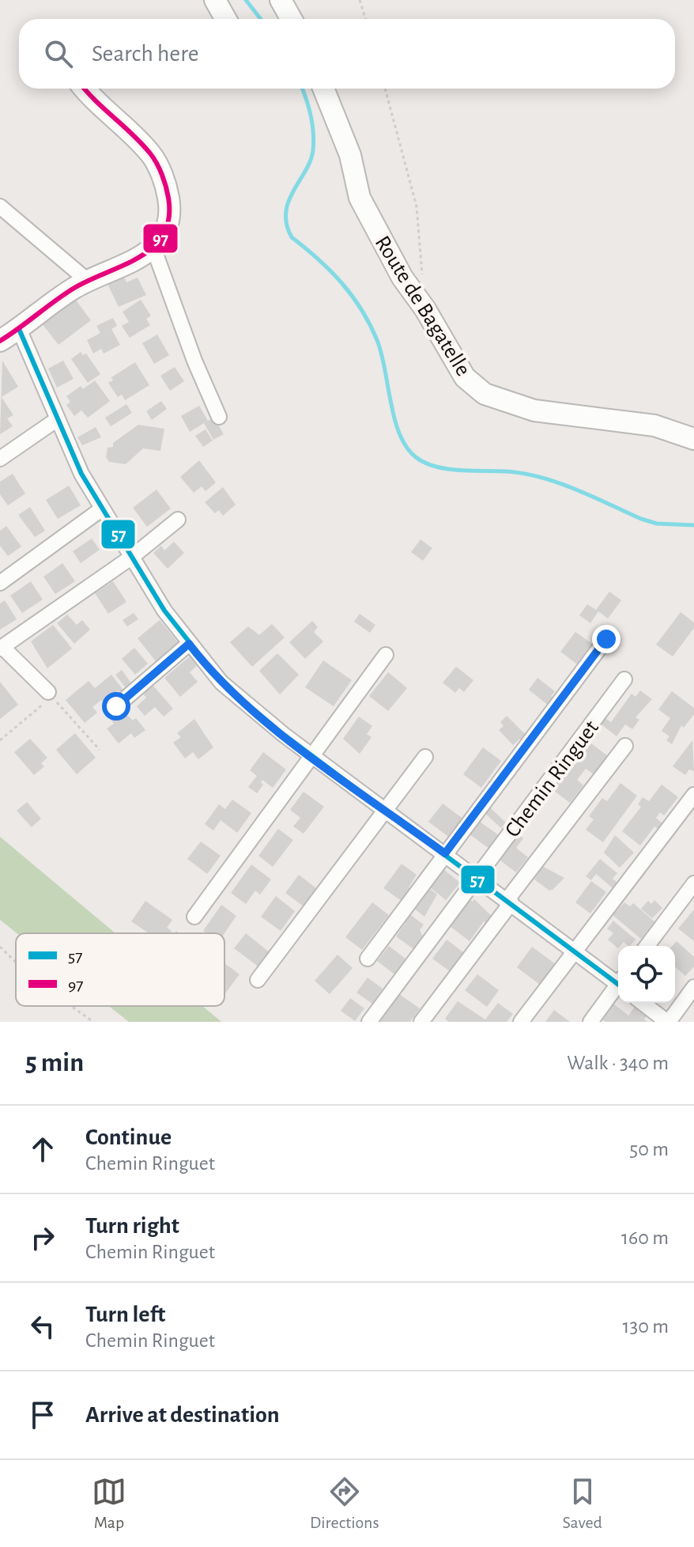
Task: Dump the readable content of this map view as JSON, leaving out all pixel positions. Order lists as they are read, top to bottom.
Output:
{
  "streets": {
    "main road": ["Route de Bagatelle"],
    "street": ["Chemin Ringuet"]
  },
  "lines": ["transit line 97", "transit line 57"],
  "legend": ["57", "97"],
  "page": {
    "search": "Search here",
    "heading": ["5 min", "Walk · 340 m"],
    "list": [
      ["Continue", "Chemin Ringuet", "50 m"],
      ["Turn right", "Chemin Ringuet", "160 m"],
      ["Turn left", "Chemin Ringuet", "130 m"],
      "Arrive at destination"
    ],
    "nav": ["Map", "Directions", "Saved"]
  }
}
